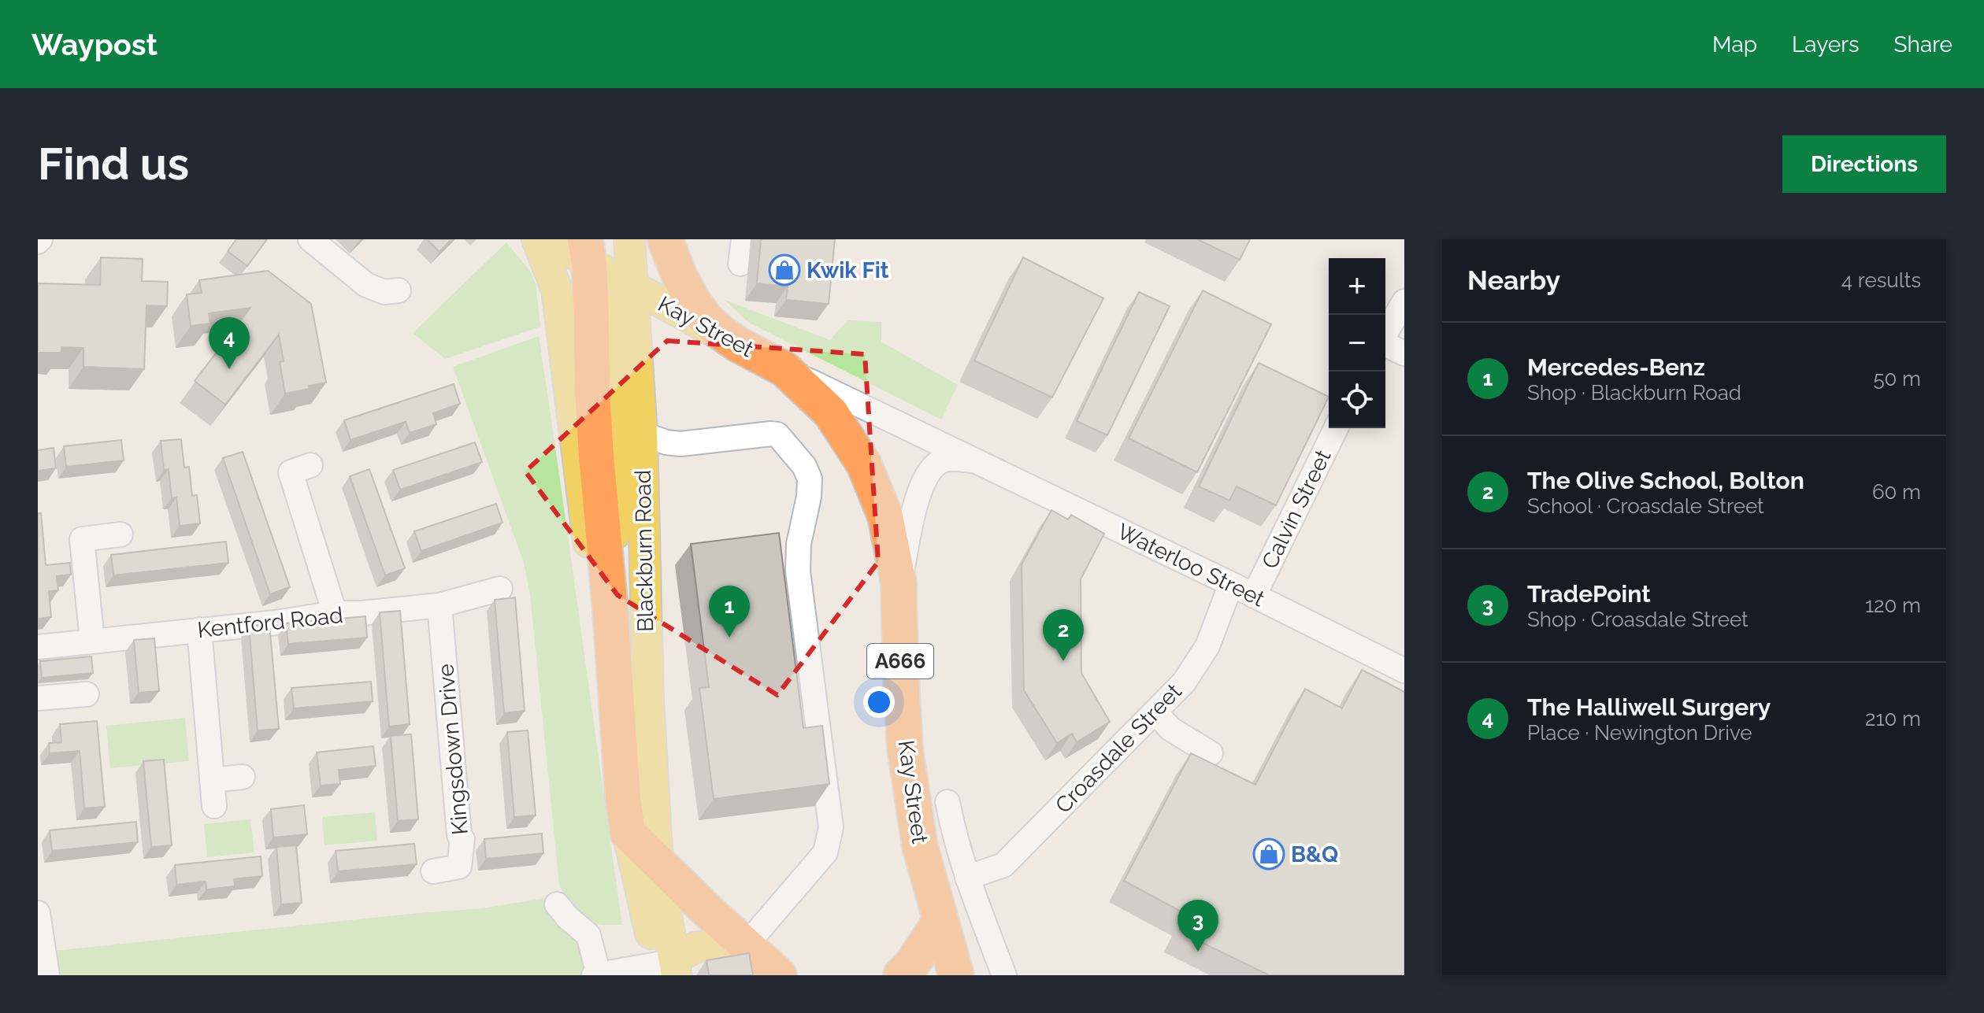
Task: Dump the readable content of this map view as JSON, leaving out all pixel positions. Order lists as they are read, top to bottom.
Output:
{
  "streets": {
    "highway": ["Kay Street", "Blackburn Road", "A666"],
    "street": [
      "Calvin Street",
      "Waterloo Street",
      "Kentford Road",
      "Croasdale Street",
      "Kingsdown Drive"
    ]
  },
  "crossings": [
    ["Kay Street", "Blackburn Road"],
    ["Kay Street", "Waterloo Street"],
    ["Kay Street", "A666"],
    ["Calvin Street", "Waterloo Street"],
    ["Waterloo Street", "Croasdale Street"],
    ["Kentford Road", "Kingsdown Drive"]
  ],
  "places": {
    "shop": ["Kwik Fit", "B&Q"]
  },
  "page": {
    "header": "Waypost",
    "nav": ["Map", "Layers", "Share"],
    "buttons": "Directions",
    "title": "Find us",
    "heading": ["Nearby", "4 results"],
    "map_buttons": ["+", "−"],
    "pins": [
      "4",
      "1",
      "2",
      "3"
    ],
    "list": [
      {
        "mark": "1",
        "name": "Mercedes-Benz",
        "note": "Shop · Blackburn Road",
        "value": "50 m"
      },
      {
        "mark": "2",
        "name": "The Olive School, Bolton",
        "note": "School · Croasdale Street",
        "value": "60 m"
      },
      {
        "mark": "3",
        "name": "TradePoint",
        "note": "Shop · Croasdale Street",
        "value": "120 m"
      },
      {
        "mark": "4",
        "name": "The Halliwell Surgery",
        "note": "Place · Newington Drive",
        "value": "210 m"
      }
    ]
  }
}
